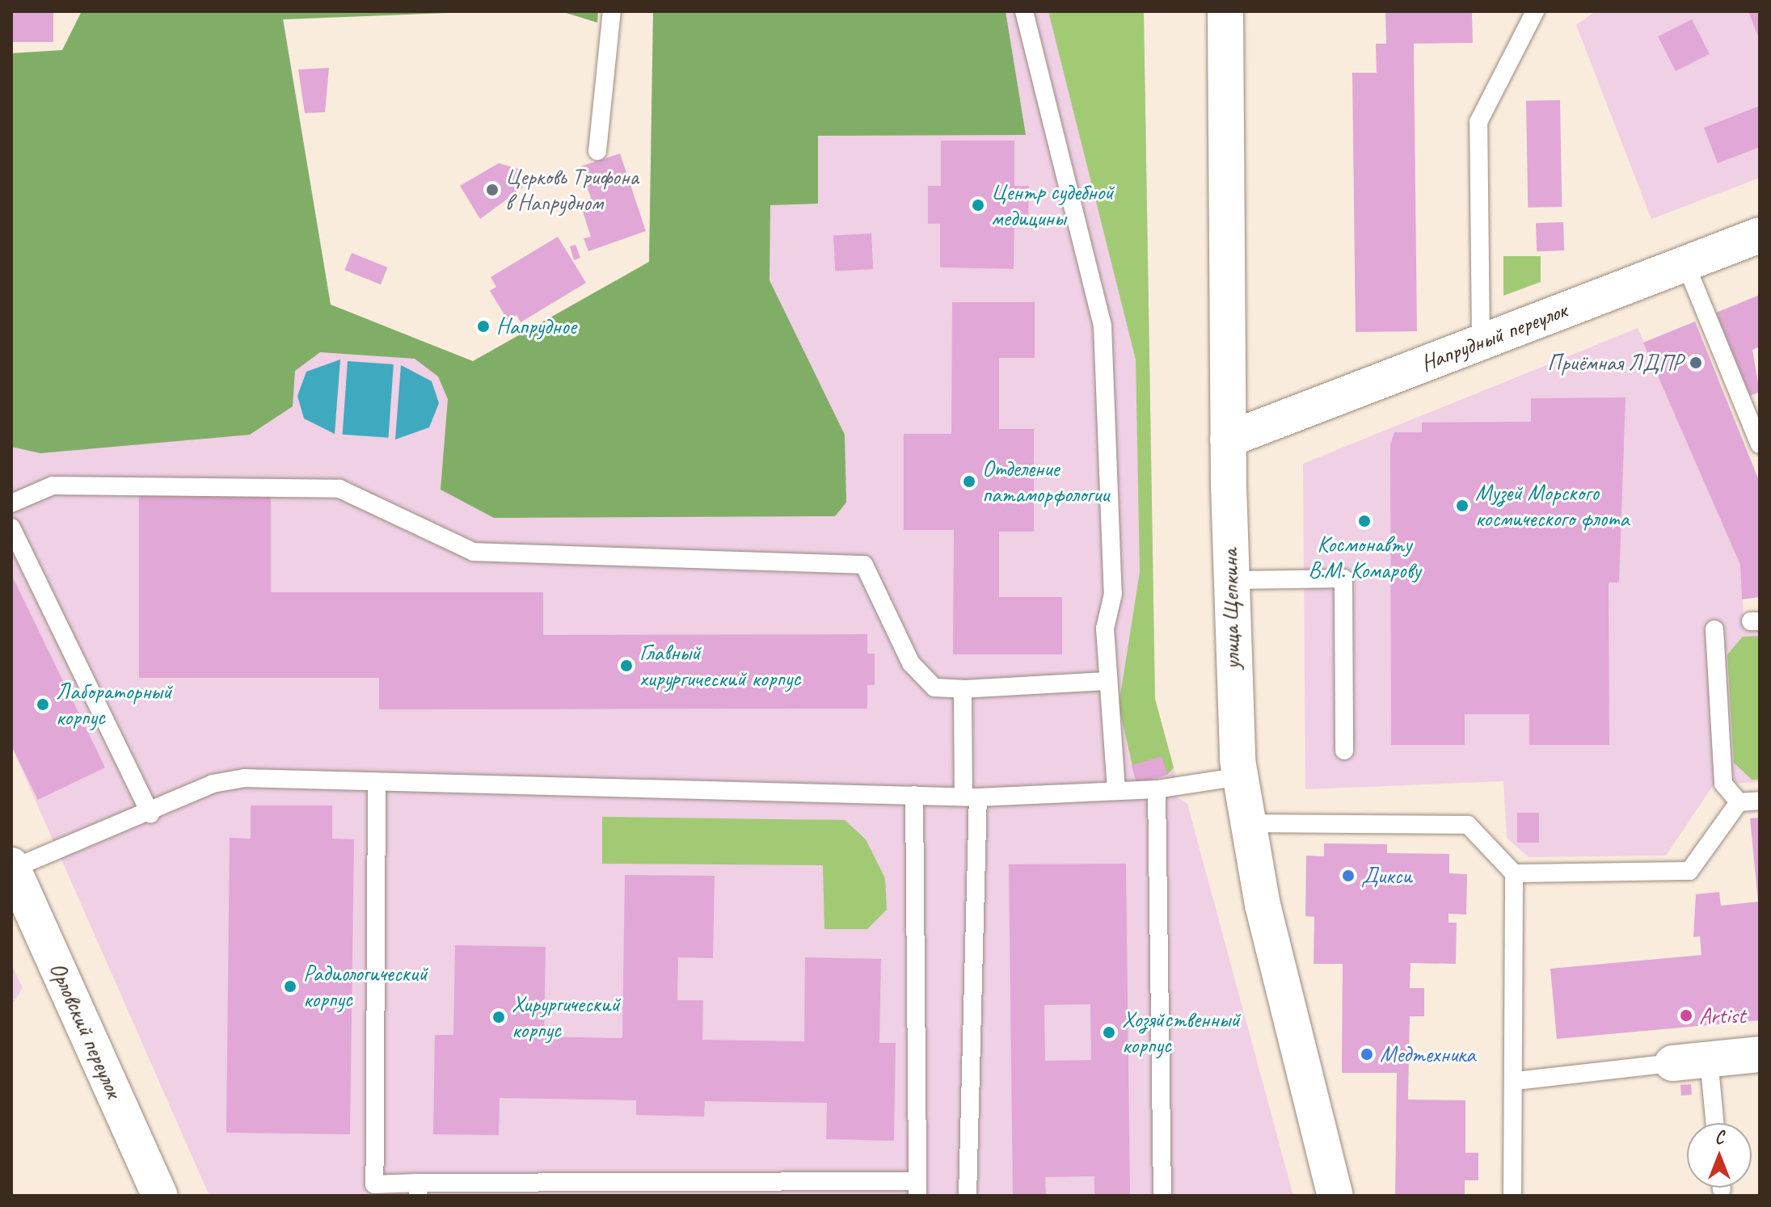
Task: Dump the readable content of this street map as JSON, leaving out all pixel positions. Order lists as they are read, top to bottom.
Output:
{
  "streets": {
    "street": ["Напрудный переулок", "улица Щепкина", "Орловский переулок"]
  },
  "crossings": [
    ["Напрудный переулок", "улица Щепкина"]
  ],
  "places": [
    "Церковь Трифона в Напрудном",
    "Центр судебной медицины",
    "Напрудное",
    "Приёмная ЛДПР",
    "Отделение патаморфологии",
    "Музей Морского космического флота",
    "Космонавту В.М. Комарову",
    "Главный хирургический корпус",
    "Лабораторный корпус",
    "Дикси",
    "Радиологический корпус",
    "Artist",
    "Хирургический корпус",
    "Хозяйственный корпус",
    "Медтехника"
  ],
  "north": "top"
}
